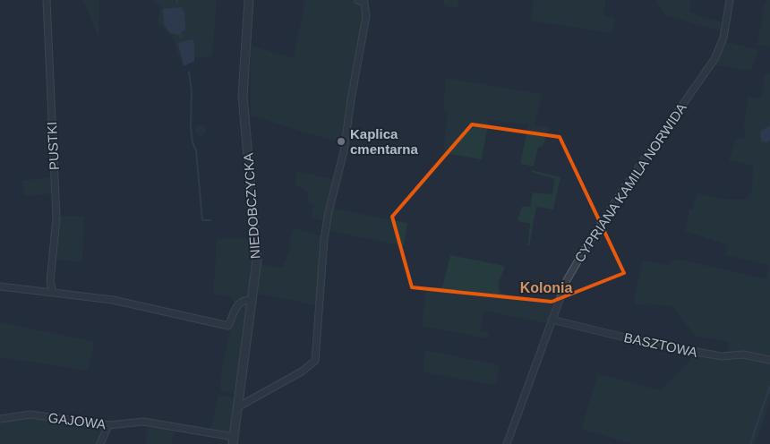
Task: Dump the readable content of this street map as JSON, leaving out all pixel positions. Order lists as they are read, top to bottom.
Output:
{
  "streets": {
    "street": [
      "PUSTKI",
      "CYPRIANA KAMILA NORWIDA",
      "NIEDOBCZYCKA",
      "BASZTOWA",
      "GAJOWA"
    ]
  },
  "crossings": [
    ["CYPRIANA KAMILA NORWIDA", "BASZTOWA"],
    ["NIEDOBCZYCKA", "GAJOWA"]
  ],
  "districts": ["Kolonia"],
  "places": ["Kaplica cmentarna"]
}
